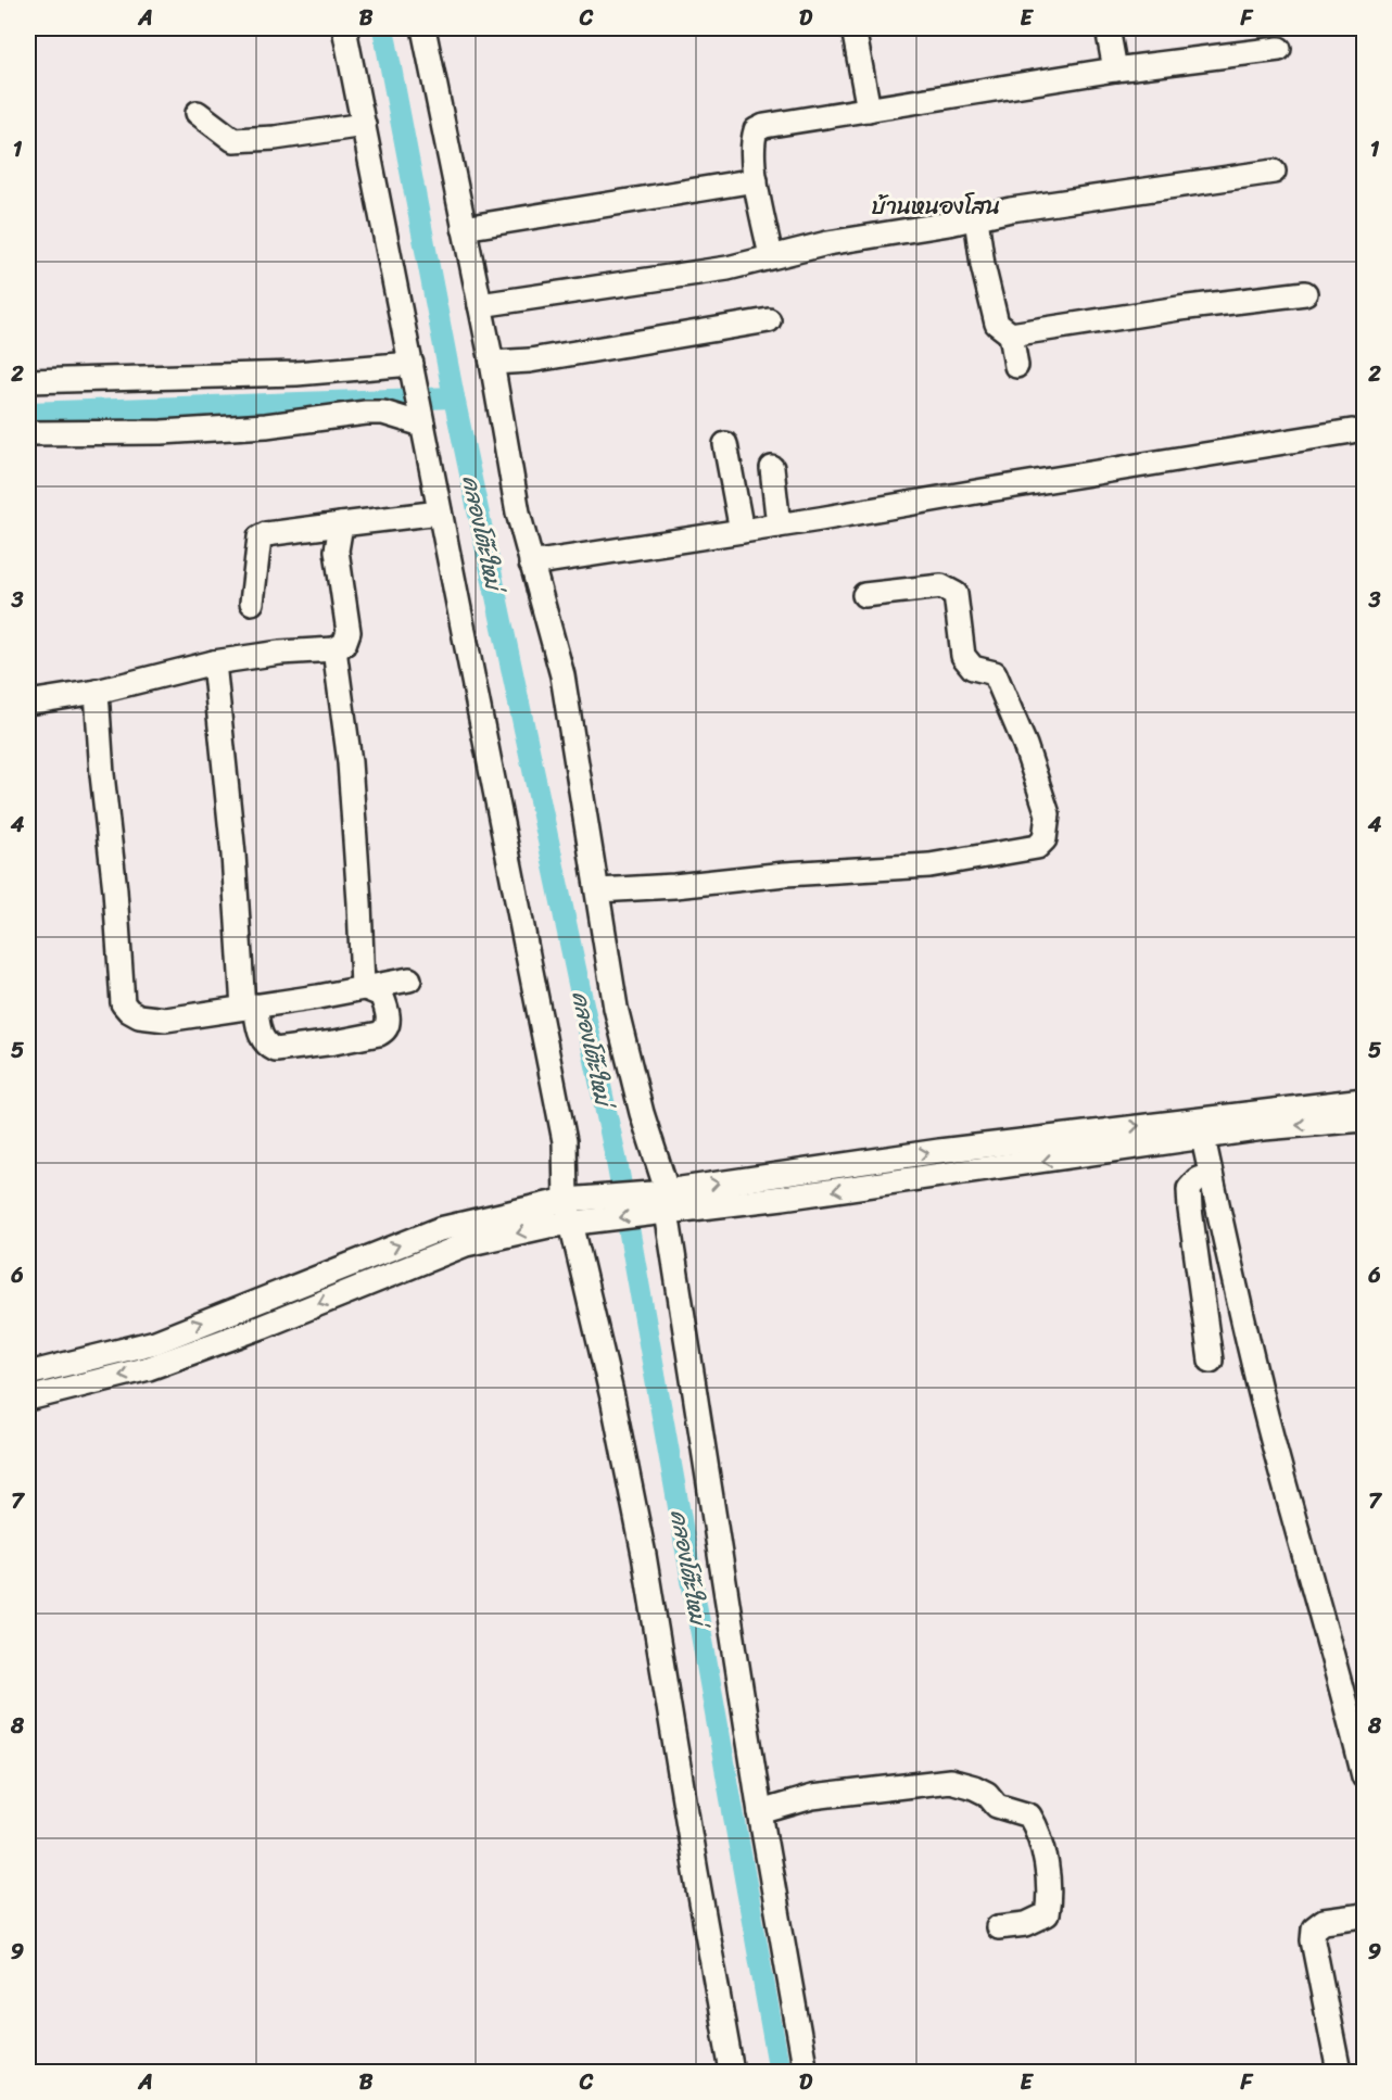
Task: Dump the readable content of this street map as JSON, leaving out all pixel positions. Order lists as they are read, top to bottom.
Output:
{
  "districts": ["บ้านหนองโสน"],
  "water": ["คลองโต๊ะใหม่"],
  "grid": {
    "columns": [
      "A",
      "B",
      "C",
      "D",
      "E",
      "F"
    ],
    "rows": [
      "1",
      "2",
      "3",
      "4",
      "5",
      "6",
      "7",
      "8",
      "9"
    ]
  }
}
